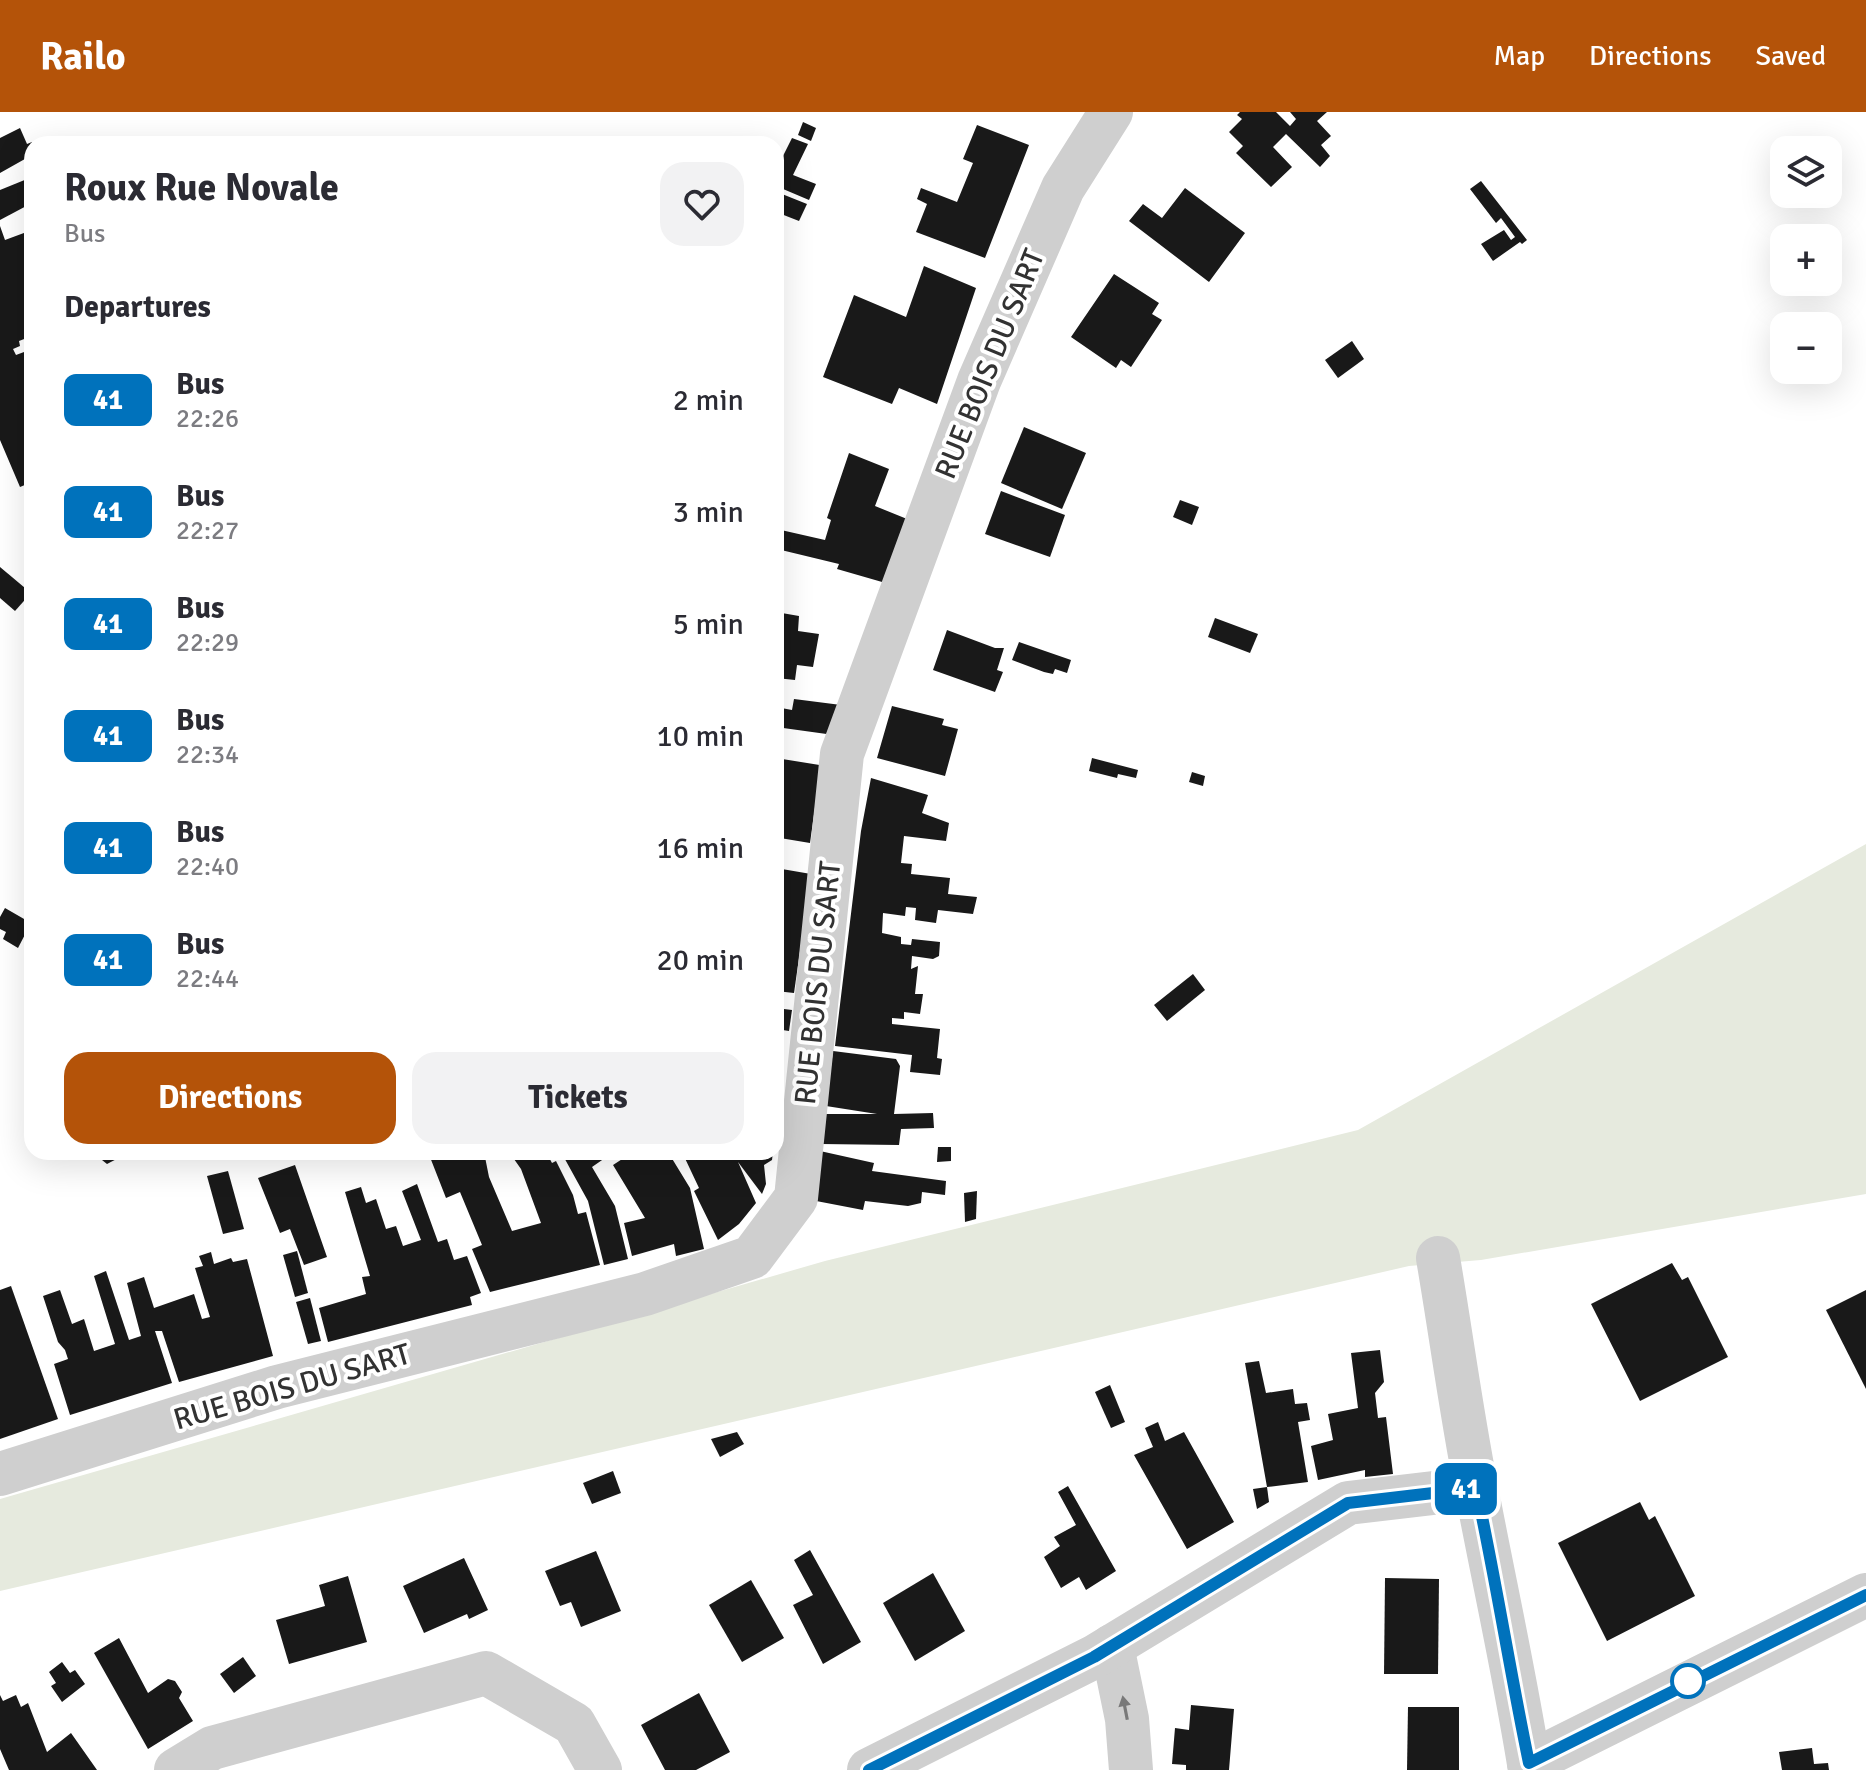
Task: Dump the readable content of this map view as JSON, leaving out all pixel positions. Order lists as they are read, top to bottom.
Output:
{
  "streets": {
    "street": ["RUE BOIS DU SART"]
  },
  "lines": ["bus line 41"],
  "page": {
    "header": "Railo",
    "nav": ["Map", "Directions", "Saved"],
    "on_map": "41",
    "map_buttons": ["+", "−"],
    "heading": [
      ["Roux Rue Novale", "Bus"],
      "Departures"
    ],
    "list": [
      {
        "mark": "41",
        "name": "Bus",
        "note": "22:26",
        "value": "2 min"
      },
      {
        "mark": "41",
        "name": "Bus",
        "note": "22:27",
        "value": "3 min"
      },
      {
        "mark": "41",
        "name": "Bus",
        "note": "22:29",
        "value": "5 min"
      },
      {
        "mark": "41",
        "name": "Bus",
        "note": "22:34",
        "value": "10 min"
      },
      {
        "mark": "41",
        "name": "Bus",
        "note": "22:40",
        "value": "16 min"
      },
      {
        "mark": "41",
        "name": "Bus",
        "note": "22:44",
        "value": "20 min"
      }
    ],
    "buttons": ["Directions", "Tickets"]
  }
}
